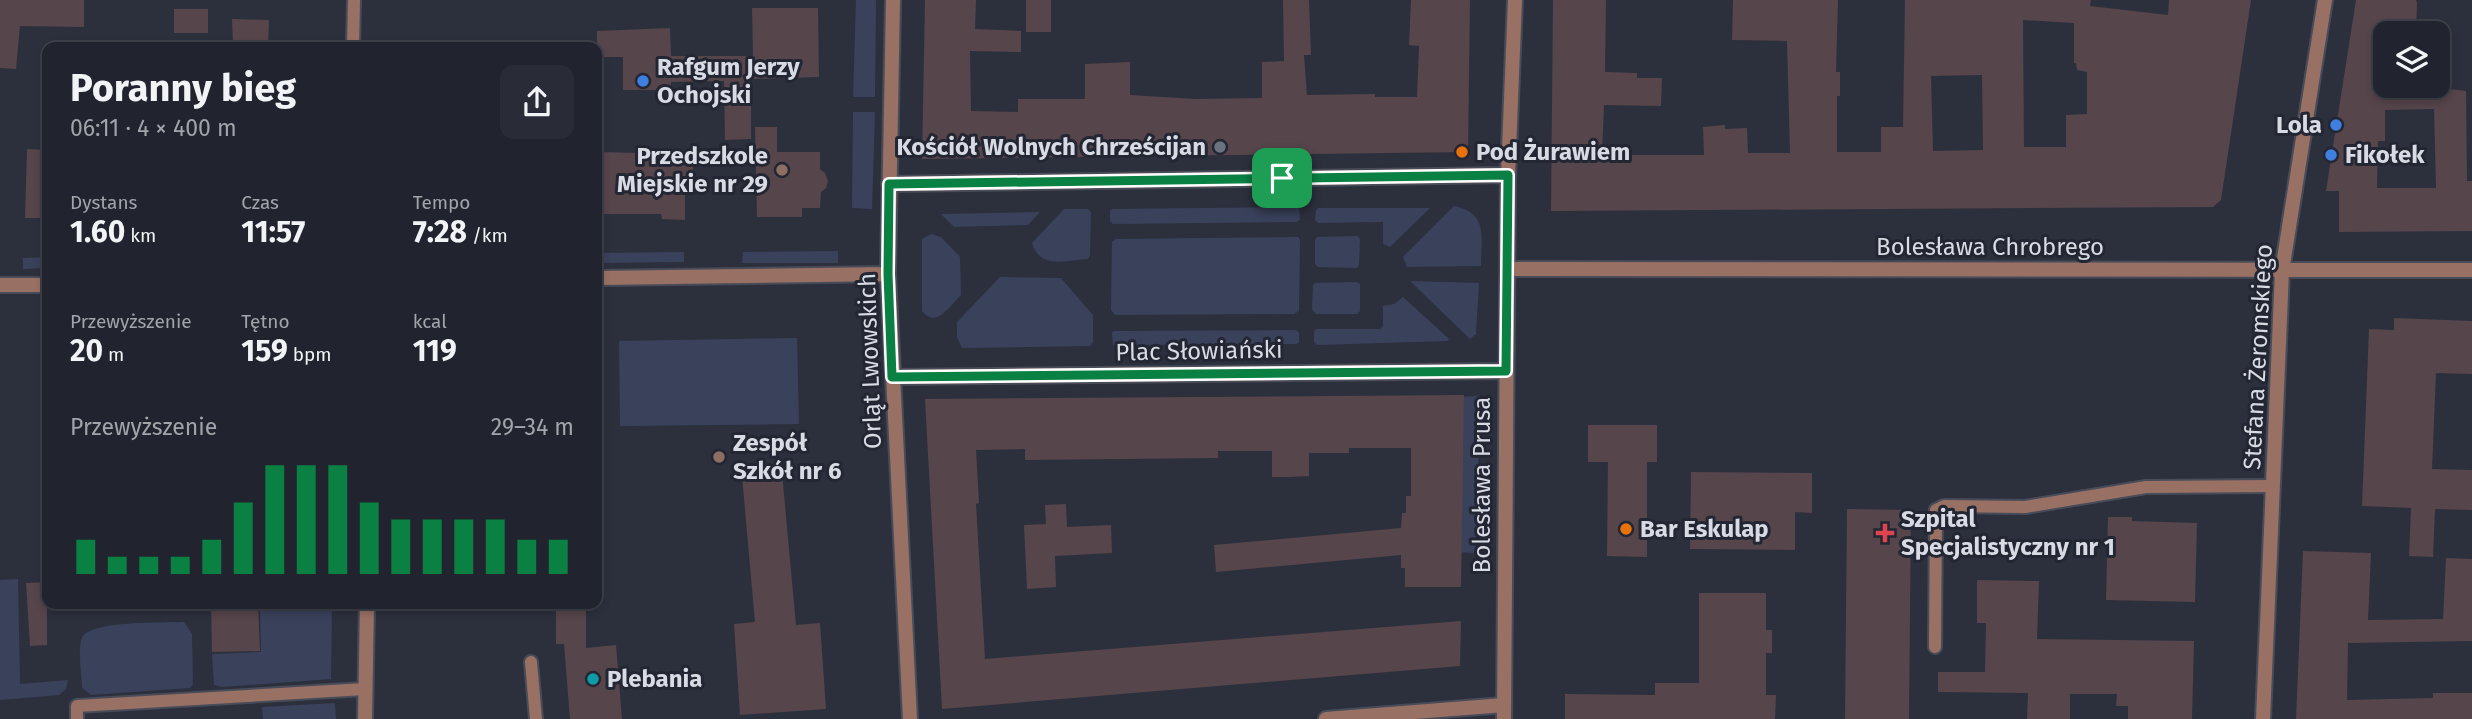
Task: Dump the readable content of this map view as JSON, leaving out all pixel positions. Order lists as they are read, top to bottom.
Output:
{
  "streets": {
    "street": [
      "Bolesława Chrobrego",
      "Plac Słowiański",
      "Stefana Żeromskiego",
      "Orląt Lwowskich",
      "Bolesława Prusa"
    ]
  },
  "crossings": [
    ["Bolesława Chrobrego", "Stefana Żeromskiego"],
    ["Bolesława Chrobrego", "Bolesława Prusa"],
    ["Plac Słowiański", "Orląt Lwowskich"],
    ["Plac Słowiański", "Bolesława Prusa"]
  ],
  "places": {
    "other": [
      "Rafgum Jerzy Ochojski",
      "Lola",
      "Kościół Wolnych Chrześcijan",
      "Pod Żurawiem",
      "Fikołek",
      "Przedszkole Miejskie nr 29",
      "Zespół Szkół nr 6",
      "Bar Eskulap",
      "Plebania"
    ],
    "health": ["Szpital Specjalistyczny nr 1"]
  },
  "page": {
    "heading": ["Poranny bieg", "06:11 · 4 × 400 m"],
    "stats": [
      ["Dystans", "1.60 km"],
      ["Czas", "11:57"],
      ["Tempo", "7:28 /km"],
      ["Przewyższenie", "20 m"],
      ["Tętno", "159 bpm"],
      ["kcal", "119"]
    ],
    "chart": ["Przewyższenie", "29–34 m"]
  }
}
